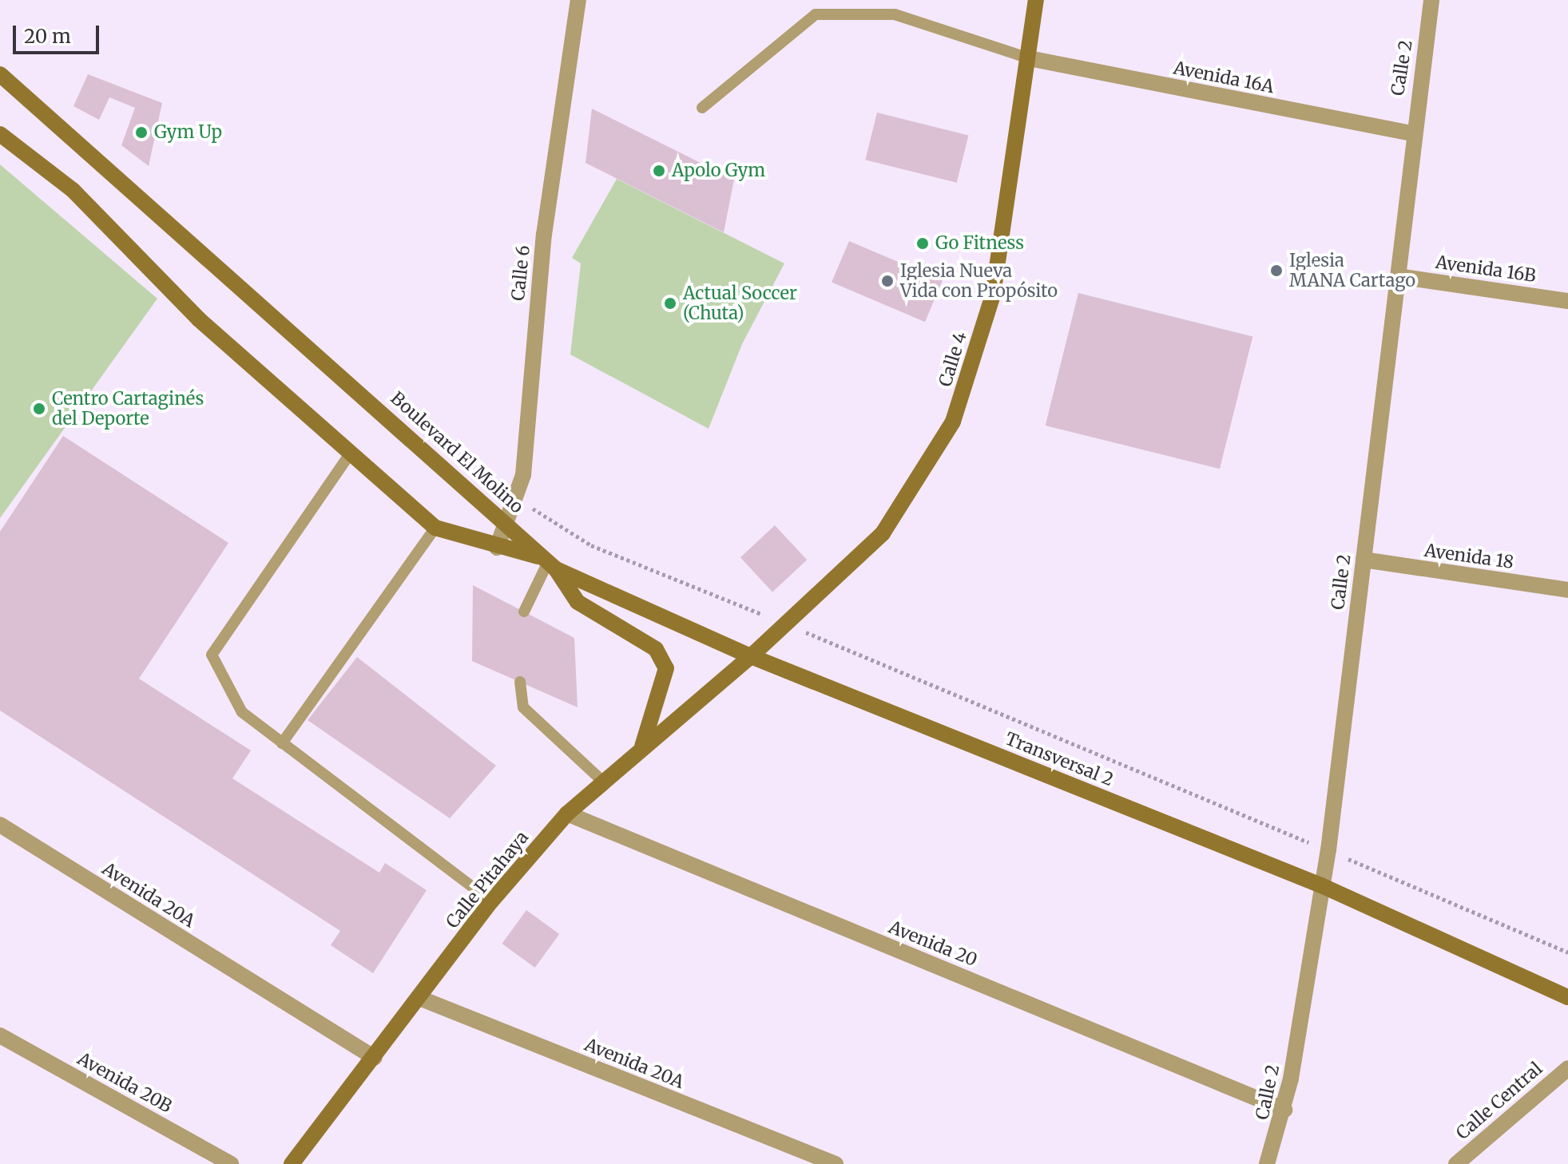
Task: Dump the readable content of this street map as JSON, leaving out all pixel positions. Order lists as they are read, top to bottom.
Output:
{
  "streets": {
    "street": [
      "Calle 2",
      "Avenida 16A",
      "Avenida 16B",
      "Calle 6",
      "Calle 4",
      "Boulevard El Molino",
      "Avenida 18",
      "Transversal 2",
      "Calle Pitahaya",
      "Avenida 20A",
      "Avenida 20",
      "Avenida 20B",
      "Calle Central"
    ]
  },
  "crossings": [
    ["Calle 2", "Avenida 16A"],
    ["Calle 2", "Avenida 16B"],
    ["Calle 2", "Avenida 18"],
    ["Calle 2", "Transversal 2"],
    ["Calle 2", "Avenida 20"],
    ["Avenida 16A", "Calle 4"],
    ["Calle 6", "Boulevard El Molino"],
    ["Calle 4", "Transversal 2"],
    ["Calle 4", "Calle Pitahaya"],
    ["Boulevard El Molino", "Transversal 2"],
    ["Boulevard El Molino", "Calle Pitahaya"],
    ["Transversal 2", "Calle Pitahaya"],
    ["Calle Pitahaya", "Avenida 20A"],
    ["Calle Pitahaya", "Avenida 20"]
  ],
  "places": [
    "Gym Up",
    "Apolo Gym",
    "Go Fitness",
    "Iglesia MANA Cartago",
    "Iglesia Nueva Vida con Propósito",
    "Actual Soccer (Chuta)",
    "Centro Cartaginés del Deporte"
  ],
  "scale_bar": "20 m"
}
